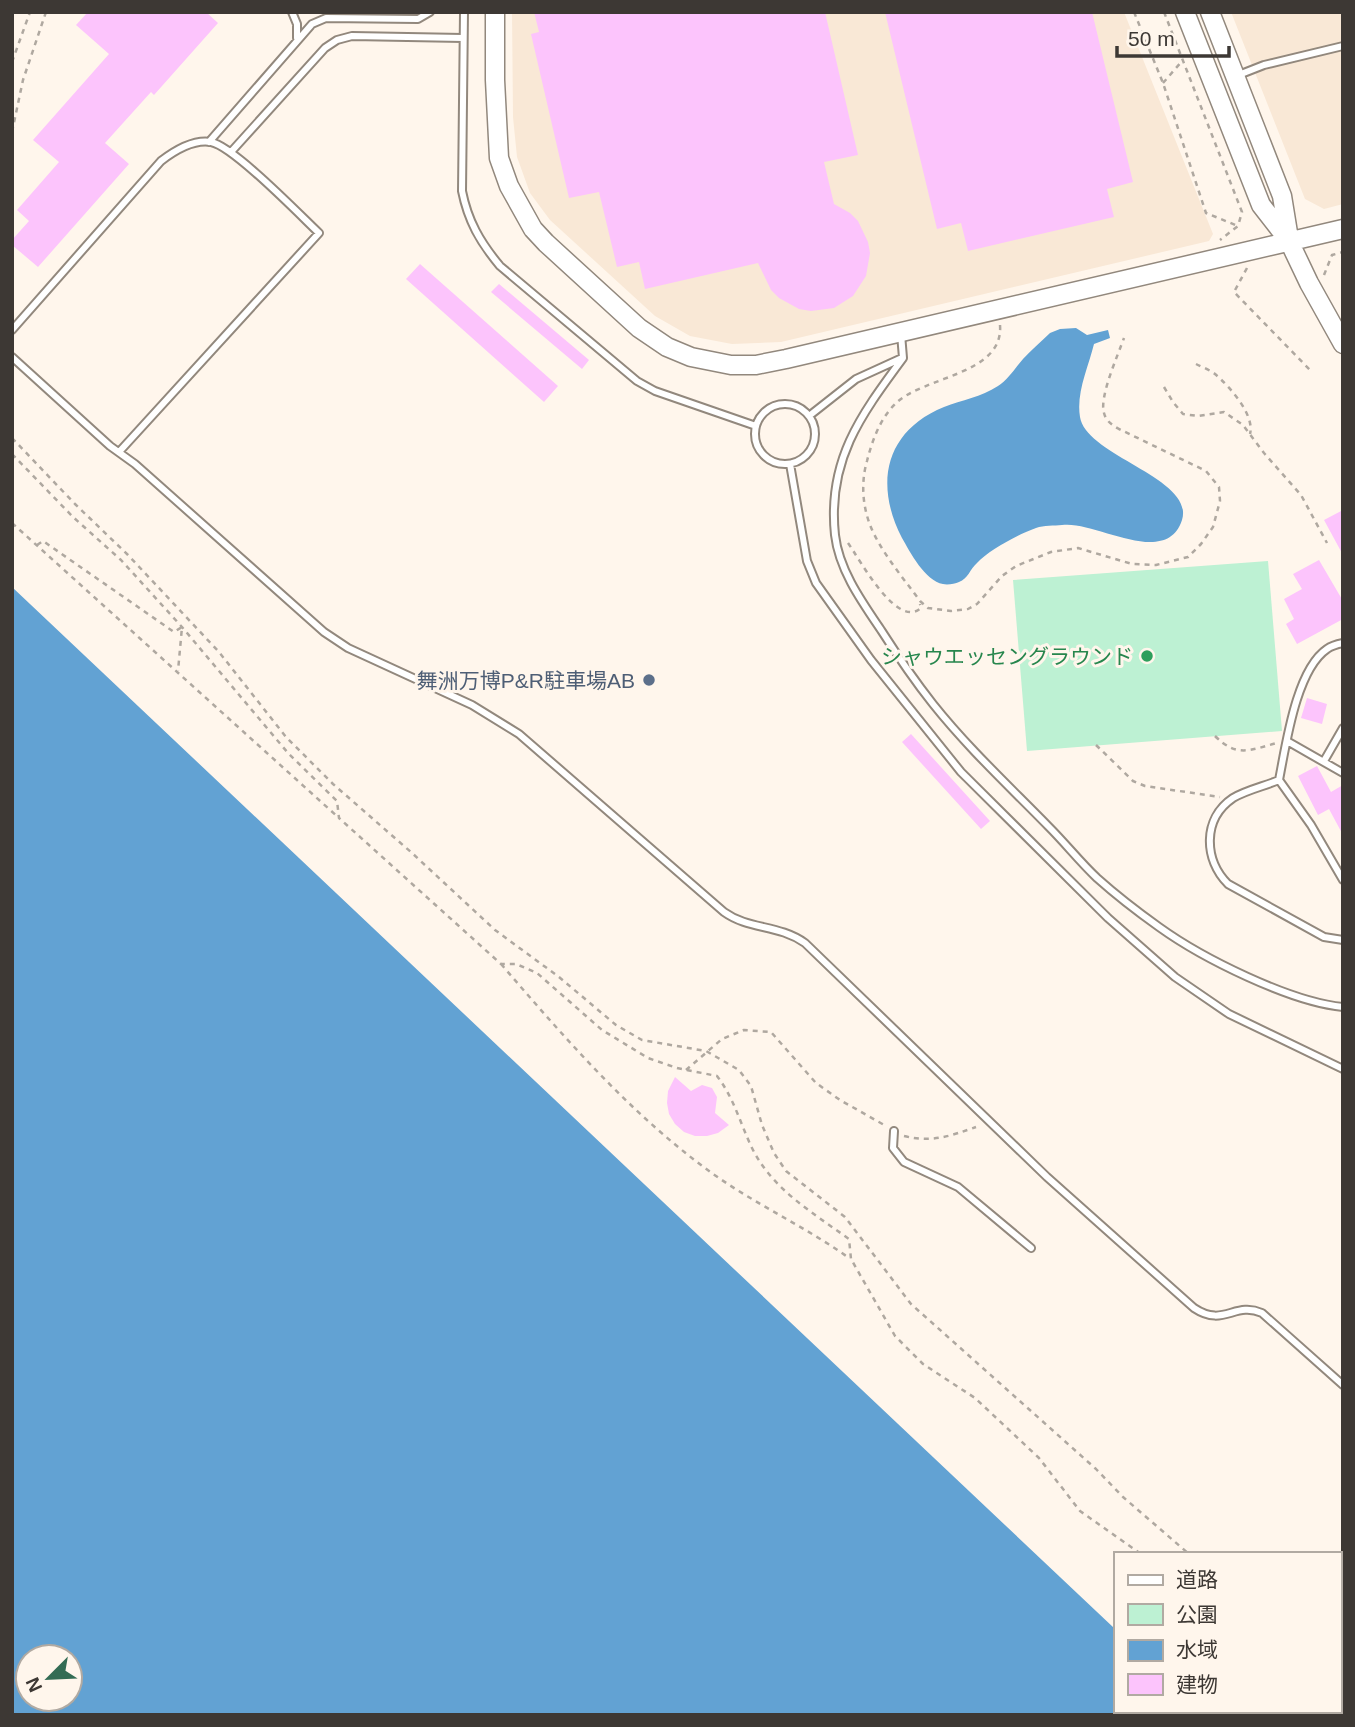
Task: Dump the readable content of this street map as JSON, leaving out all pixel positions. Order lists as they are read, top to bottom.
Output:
{
  "places": ["シャウエッセングラウンド", "舞洲万博P&R駐車場AB"],
  "legend": [
    "道路",
    "公園",
    "水域",
    "建物"
  ],
  "scale_bar": "50 m",
  "north": "bottom left"
}
